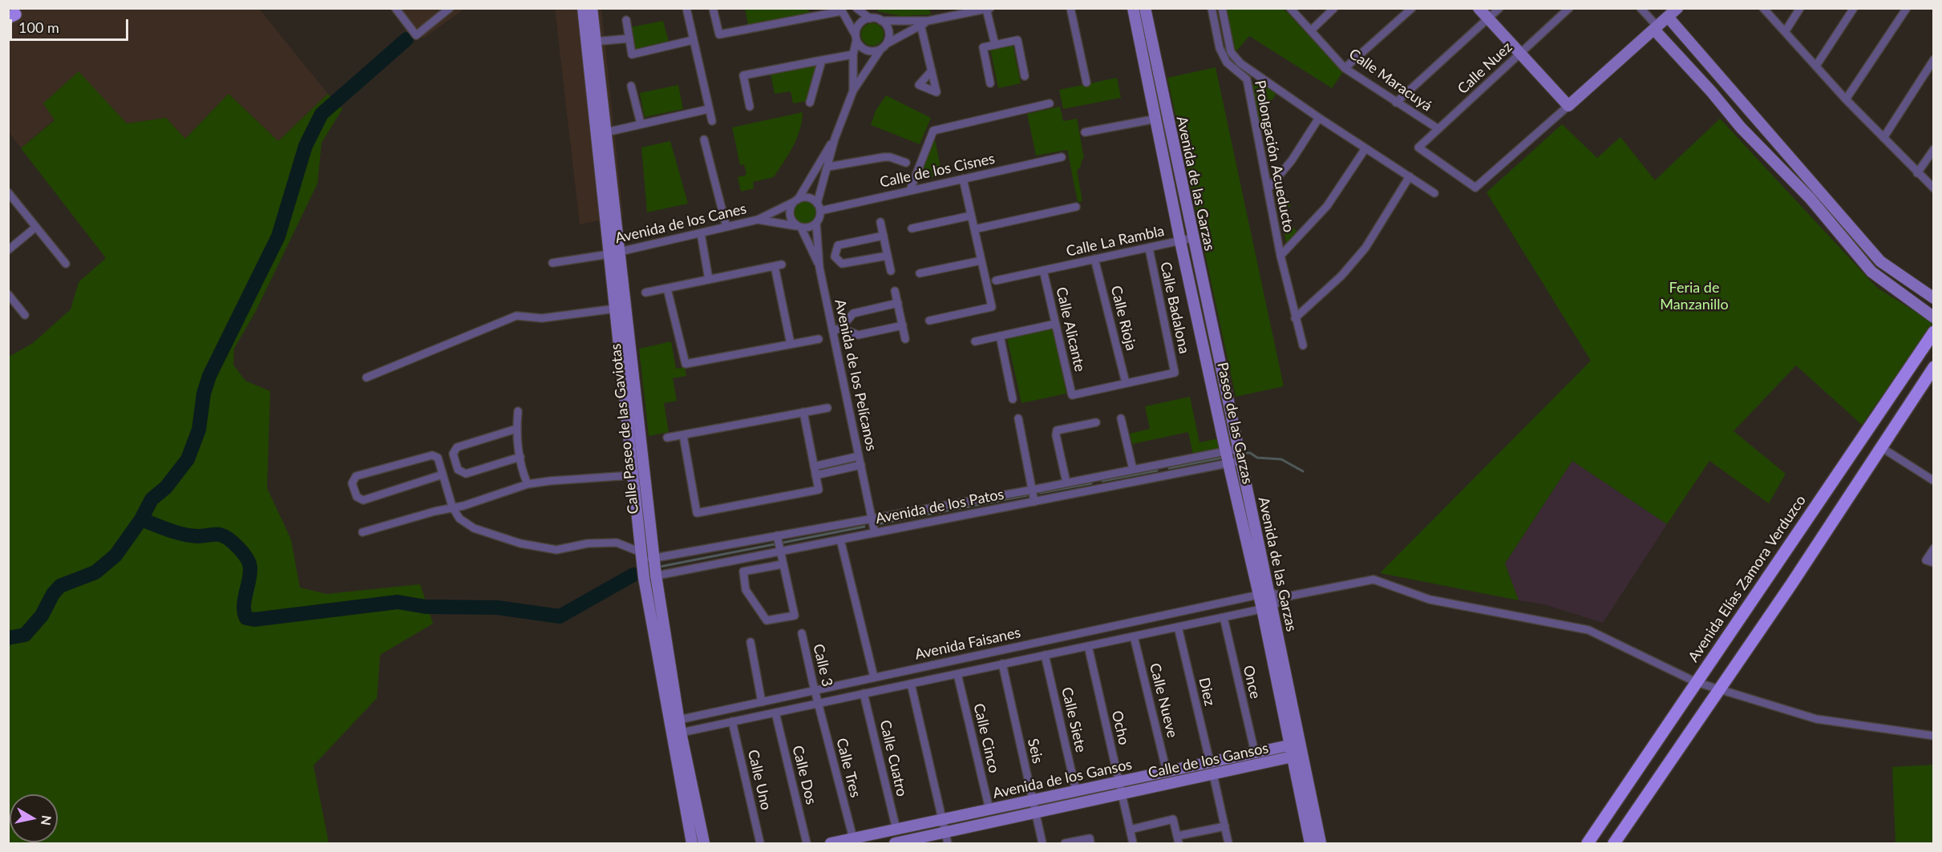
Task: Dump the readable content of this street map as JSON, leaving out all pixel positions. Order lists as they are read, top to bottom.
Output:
{
  "streets": {
    "main road": [
      "Avenida de las Garzas",
      "Paseo de las Garzas",
      "Calle Paseo de las Gaviotas",
      "Avenida Elías Zamora Verduzco",
      "Calle de los Gansos",
      "Avenida de los Gansos"
    ],
    "street": [
      "Calle Nuez",
      "Calle Maracuyá",
      "Prolongación Acueducto",
      "Calle de los Cisnes",
      "Avenida de los Canes",
      "Calle La Rambla",
      "Calle Badalona",
      "Calle Rioja",
      "Calle Alicante",
      "Avenida de los Pelícanos",
      "Avenida de los Patos",
      "Avenida Faisanes",
      "Calle 3",
      "Once",
      "Diez",
      "Calle Nueve",
      "Calle Siete",
      "Ocho",
      "Calle Cinco",
      "Seis",
      "Calle Cuatro",
      "Calle Tres",
      "Calle Dos",
      "Calle Uno"
    ]
  },
  "crossings": [
    ["Calle Nuez", "Calle Maracuyá"],
    ["Calle de los Cisnes", "Avenida de los Canes"],
    ["Calle de los Cisnes", "Avenida de los Pelícanos"],
    ["Avenida de las Garzas", "Calle La Rambla"],
    ["Avenida de las Garzas", "Paseo de las Garzas"],
    ["Avenida de las Garzas", "Avenida de los Patos"],
    ["Avenida de las Garzas", "Avenida Faisanes"],
    ["Avenida de las Garzas", "Calle de los Gansos"],
    ["Avenida de las Garzas", "Avenida de los Gansos"],
    ["Avenida de los Canes", "Avenida de los Pelícanos"],
    ["Avenida de los Canes", "Calle Paseo de las Gaviotas"],
    ["Calle La Rambla", "Calle Badalona"],
    ["Calle La Rambla", "Calle Rioja"],
    ["Calle La Rambla", "Calle Alicante"],
    ["Calle La Rambla", "Paseo de las Garzas"],
    ["Calle Badalona", "Calle Rioja"],
    ["Calle Badalona", "Calle Alicante"],
    ["Calle Rioja", "Calle Alicante"],
    ["Avenida de los Pelícanos", "Avenida de los Patos"],
    ["Paseo de las Garzas", "Avenida de los Patos"],
    ["Paseo de las Garzas", "Avenida Faisanes"],
    ["Calle Paseo de las Gaviotas", "Avenida de los Patos"],
    ["Calle Paseo de las Gaviotas", "Avenida Faisanes"],
    ["Avenida Faisanes", "Calle 3"],
    ["Avenida Faisanes", "Once"],
    ["Avenida Faisanes", "Diez"],
    ["Avenida Faisanes", "Calle Nueve"],
    ["Avenida Faisanes", "Calle Siete"],
    ["Avenida Faisanes", "Ocho"],
    ["Avenida Faisanes", "Calle Cinco"],
    ["Avenida Faisanes", "Seis"],
    ["Avenida Faisanes", "Calle Cuatro"],
    ["Avenida Faisanes", "Calle Tres"],
    ["Avenida Faisanes", "Calle Dos"],
    ["Avenida Faisanes", "Calle Uno"],
    ["Calle 3", "Calle Tres"],
    ["Once", "Avenida de los Gansos"],
    ["Diez", "Avenida de los Gansos"],
    ["Calle Nueve", "Avenida de los Gansos"],
    ["Calle Siete", "Avenida de los Gansos"],
    ["Ocho", "Calle de los Gansos"],
    ["Ocho", "Avenida de los Gansos"],
    ["Calle Cinco", "Avenida de los Gansos"],
    ["Seis", "Calle de los Gansos"],
    ["Seis", "Avenida de los Gansos"],
    ["Calle Cuatro", "Avenida de los Gansos"],
    ["Calle Tres", "Avenida de los Gansos"]
  ],
  "parks": ["Feria de Manzanillo"],
  "scale_bar": "100 m",
  "north": "right"
}
